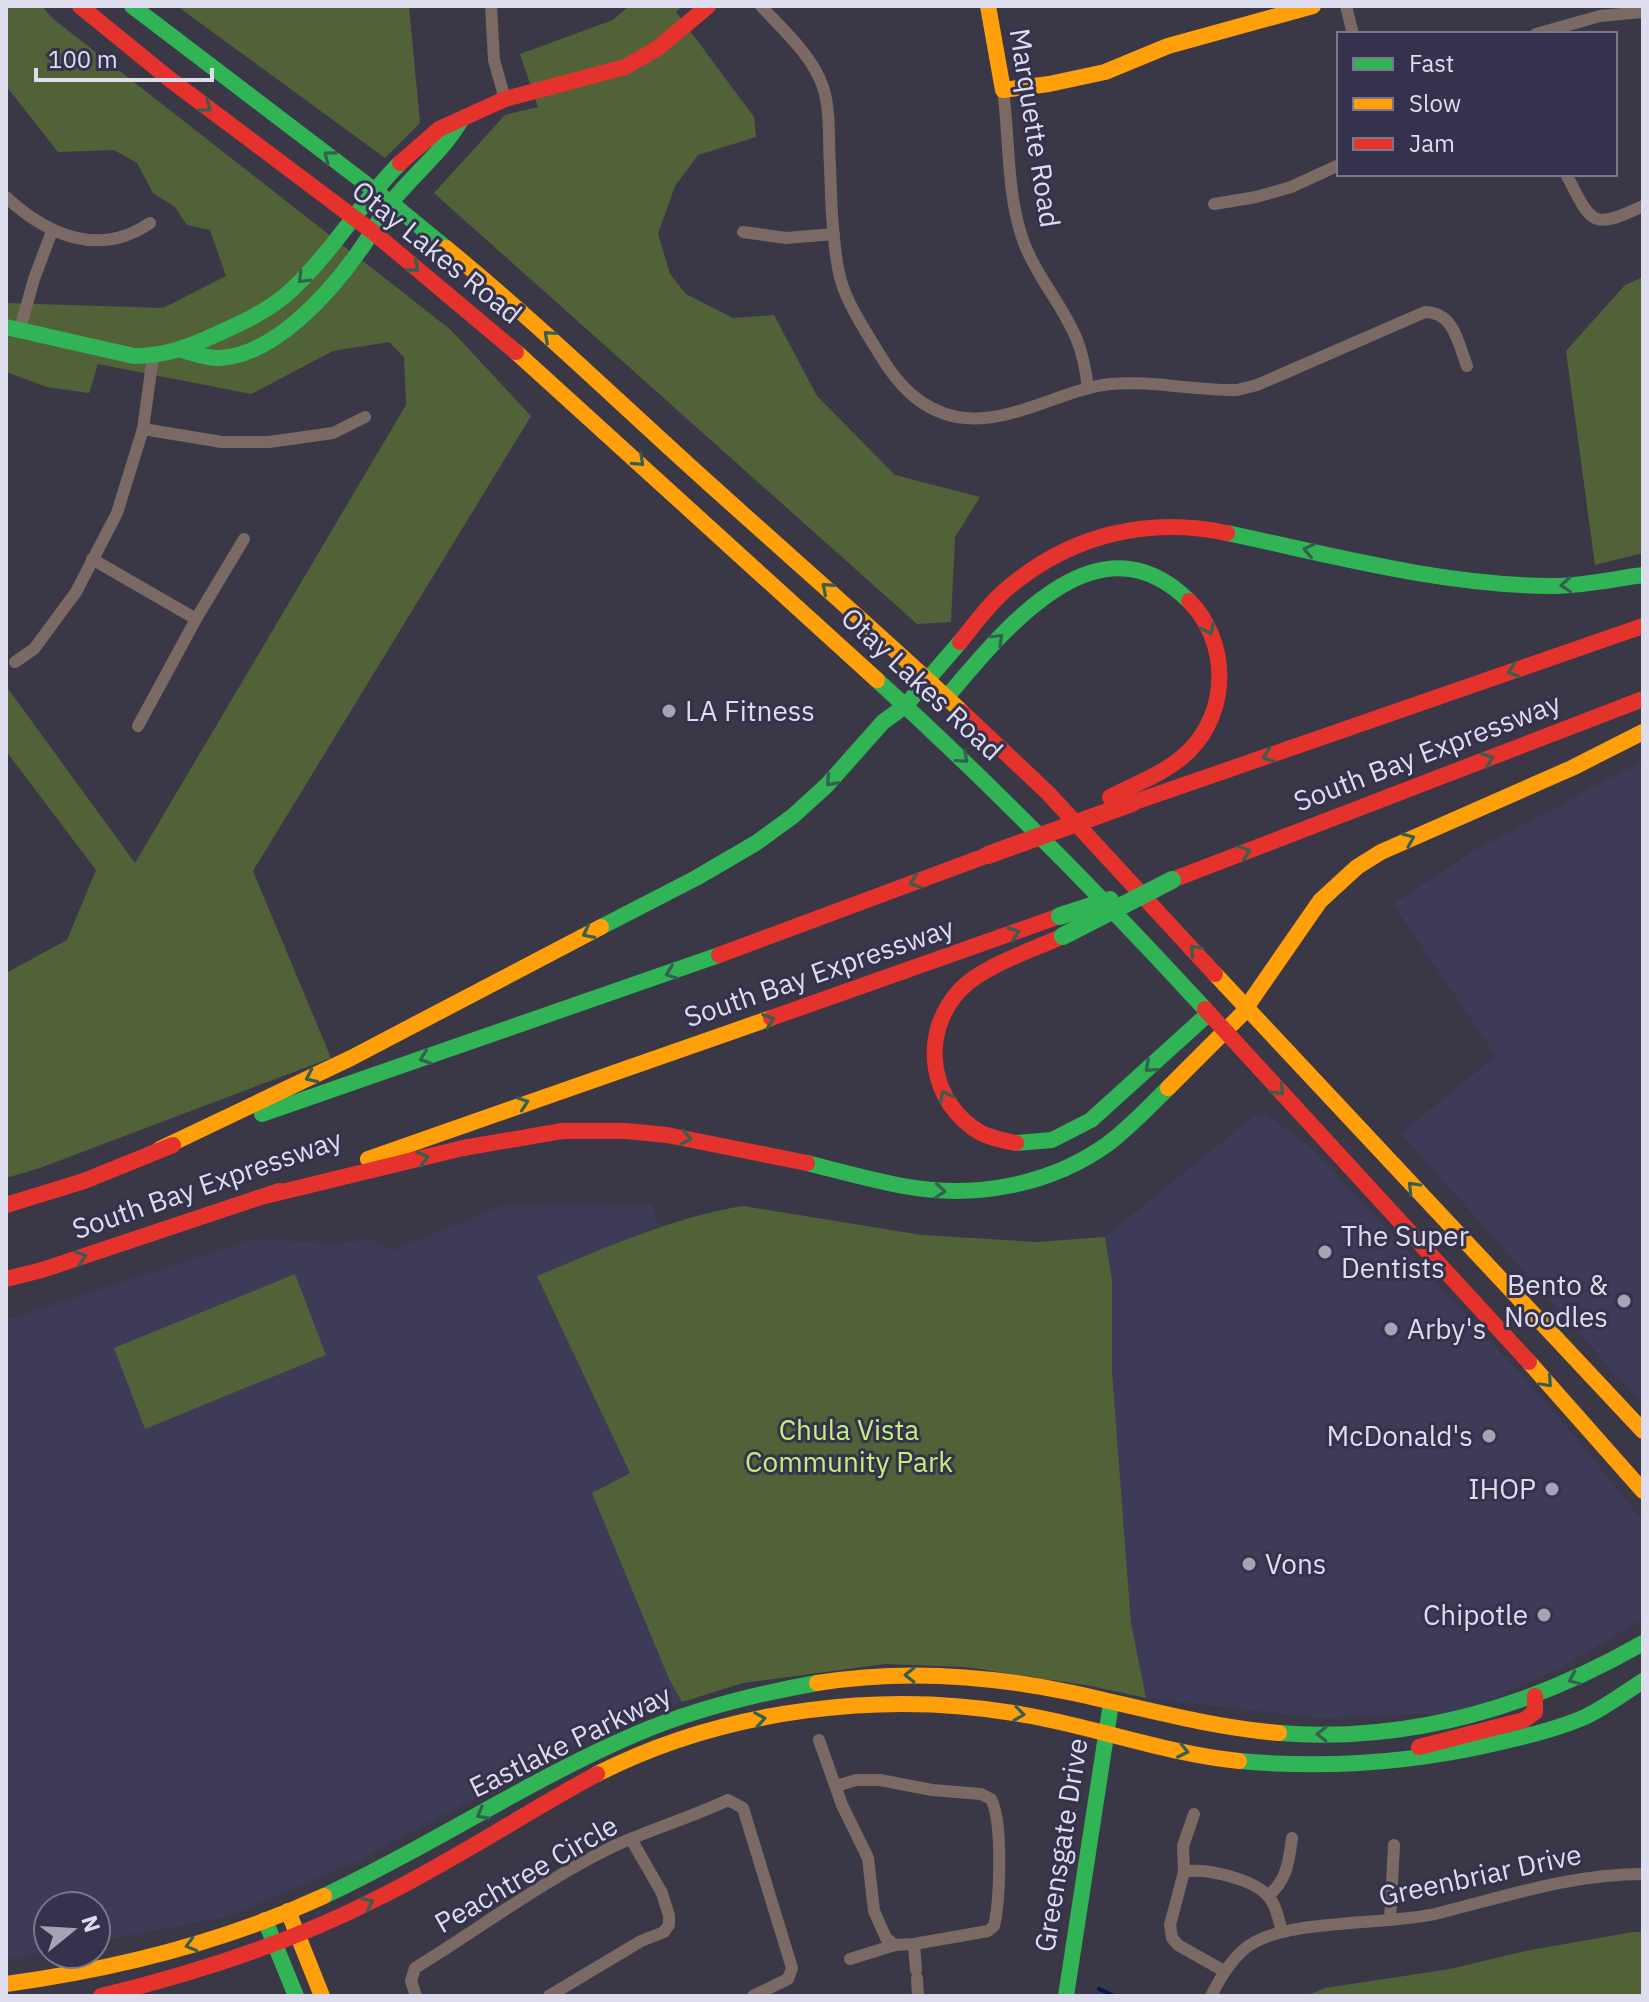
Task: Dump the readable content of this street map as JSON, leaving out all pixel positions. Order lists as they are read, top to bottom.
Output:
{
  "streets": {
    "main road": [
      "Marquette Road",
      "Otay Lakes Road",
      "South Bay Expressway",
      "Eastlake Parkway",
      "Greensgate Drive"
    ],
    "street": ["Peachtree Circle", "Greenbriar Drive"]
  },
  "crossings": [
    ["Eastlake Parkway", "Greensgate Drive"]
  ],
  "parks": ["Chula Vista Community Park"],
  "places": [
    "LA Fitness",
    "The Super Dentists",
    "Bento & Noodles",
    "Arby's",
    "McDonald's",
    "IHOP",
    "Vons",
    "Chipotle"
  ],
  "legend": ["Fast", "Slow", "Jam"],
  "scale_bar": "100 m",
  "north": "right"
}
